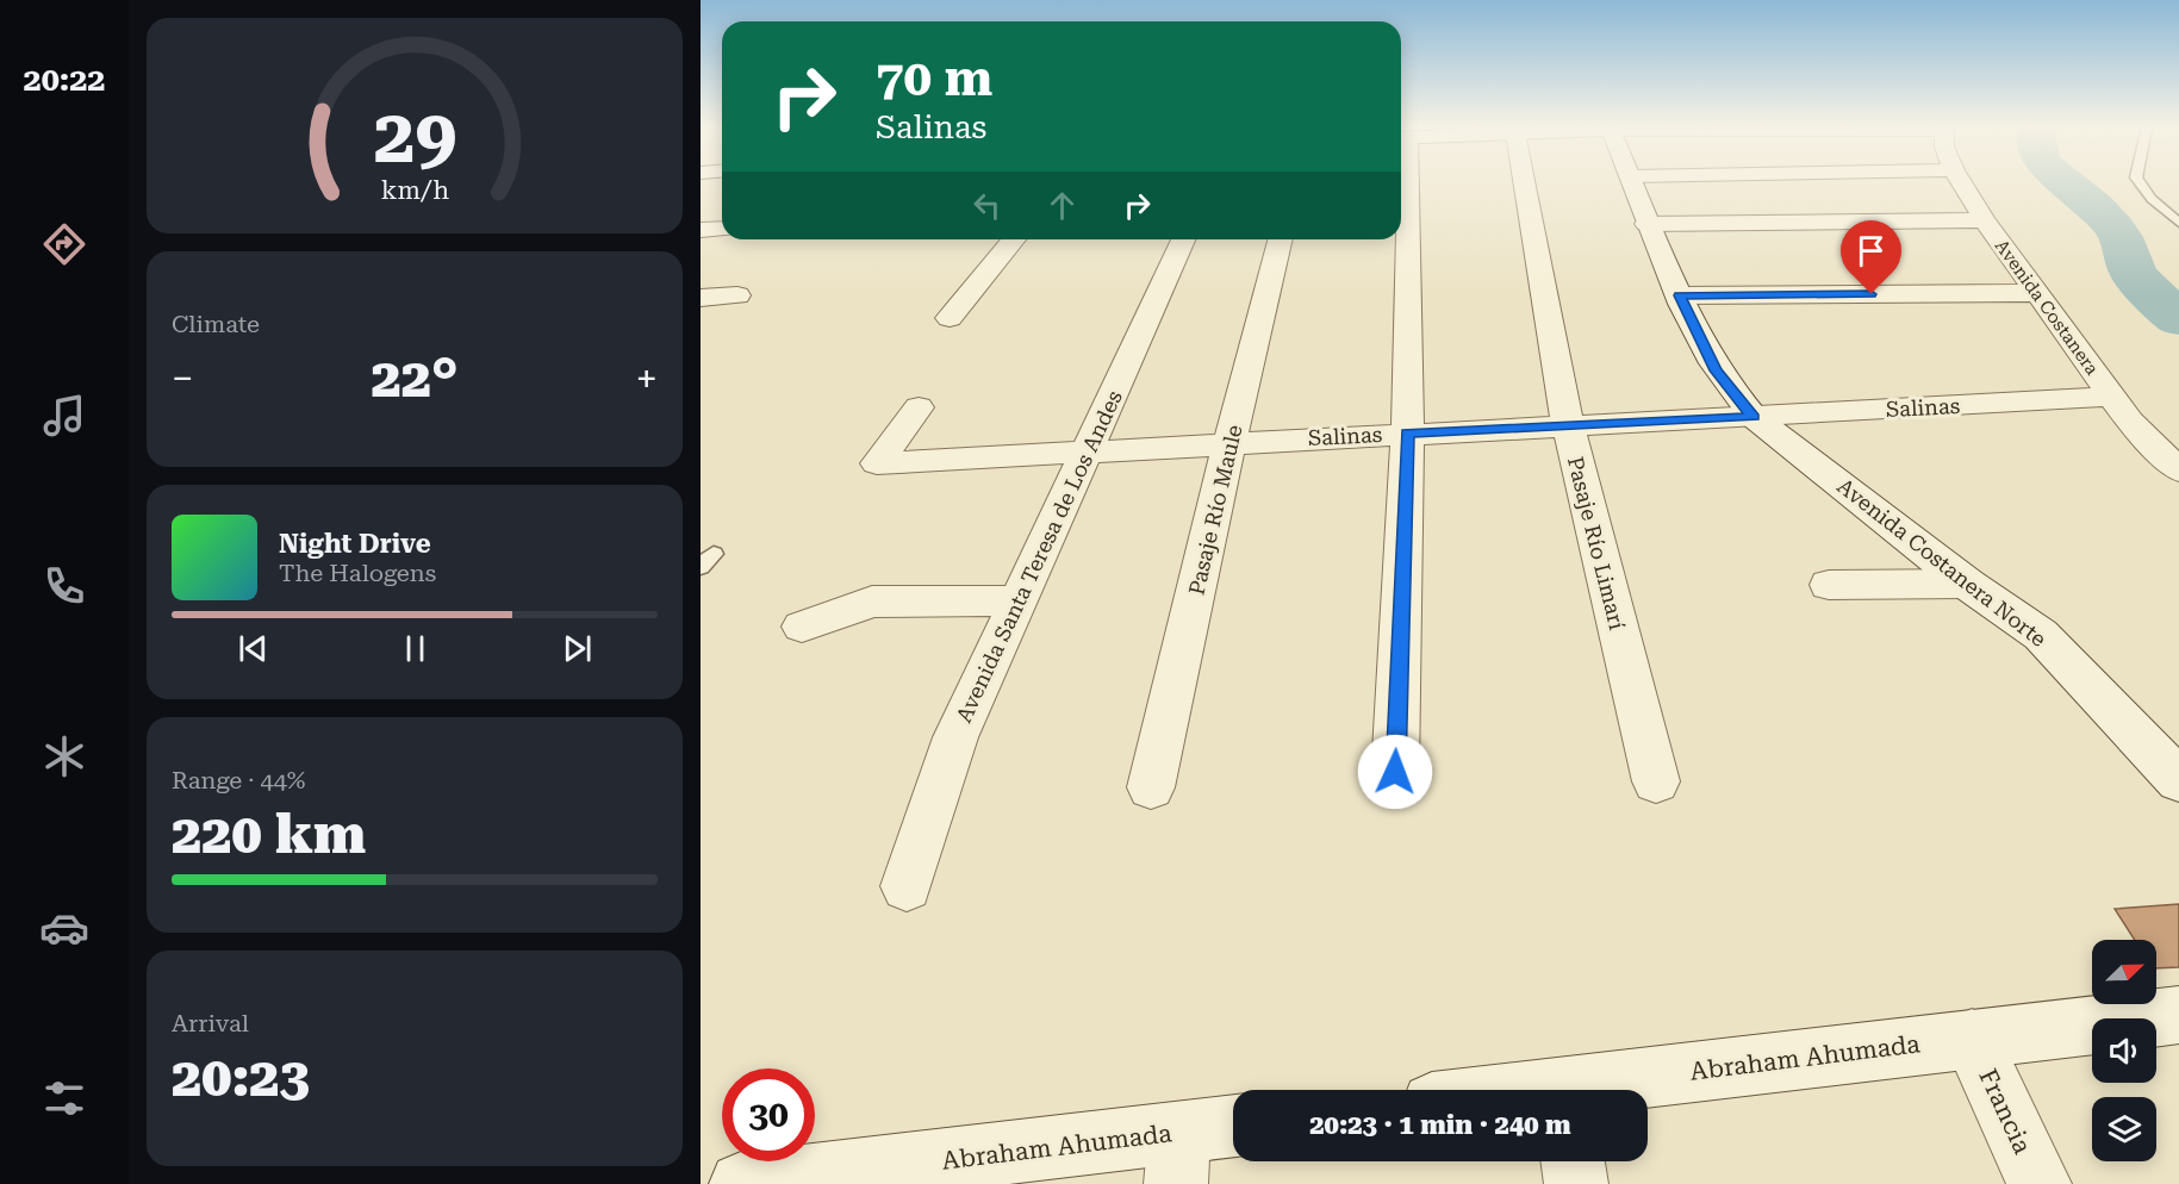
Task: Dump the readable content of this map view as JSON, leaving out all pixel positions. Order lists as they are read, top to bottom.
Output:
{
  "streets": {
    "street": [
      "Avenida Costanera",
      "Salinas",
      "Pasaje Río Maule",
      "Pasaje Río Limarí",
      "Avenida Santa Teresa de Los Andes",
      "Avenida Costanera Norte",
      "Abraham Ahumada",
      "Francia"
    ]
  },
  "crossings": [
    ["Avenida Costanera", "Salinas"],
    ["Salinas", "Pasaje Río Maule"],
    ["Salinas", "Pasaje Río Limarí"],
    ["Salinas", "Avenida Santa Teresa de Los Andes"],
    ["Salinas", "Avenida Costanera Norte"],
    ["Abraham Ahumada", "Francia"]
  ],
  "north": "top right",
  "page": {
    "tabs": "20:22",
    "turn": ["70 m", "Salinas"],
    "tile": [
      "Climate",
      ["Range · 44%", "220 km"],
      ["Arrival", "20:23"]
    ],
    "heat": ["−", "22°", "+"],
    "song": ["Night Drive", "The Halogens"],
    "limit": "30",
    "trip": "20:23 · 1 min · 240 m",
    "gauge": ["29", "km/h"]
  }
}
